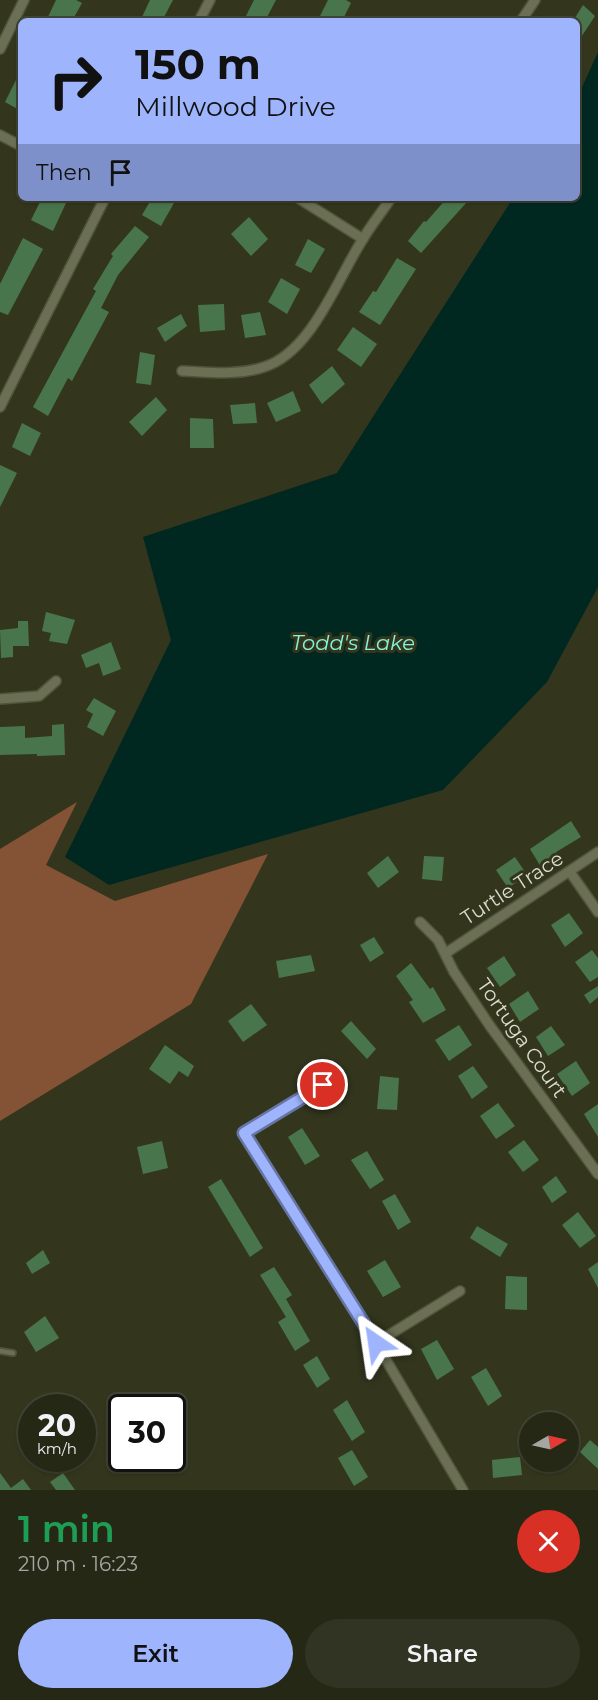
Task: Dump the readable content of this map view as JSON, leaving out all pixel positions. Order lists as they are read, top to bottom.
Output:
{
  "streets": {
    "street": ["Turtle Trace", "Tortuga Court"]
  },
  "crossings": [
    ["Turtle Trace", "Tortuga Court"]
  ],
  "water": ["Todd's Lake"],
  "north": "right",
  "page": {
    "turn": ["150 m", "Millwood Drive"],
    "then": "Then",
    "speed": "20 km/h",
    "limit": "30",
    "heading": ["1 min", "210 m · 16:23"],
    "buttons": ["Exit", "Share"]
  }
}
